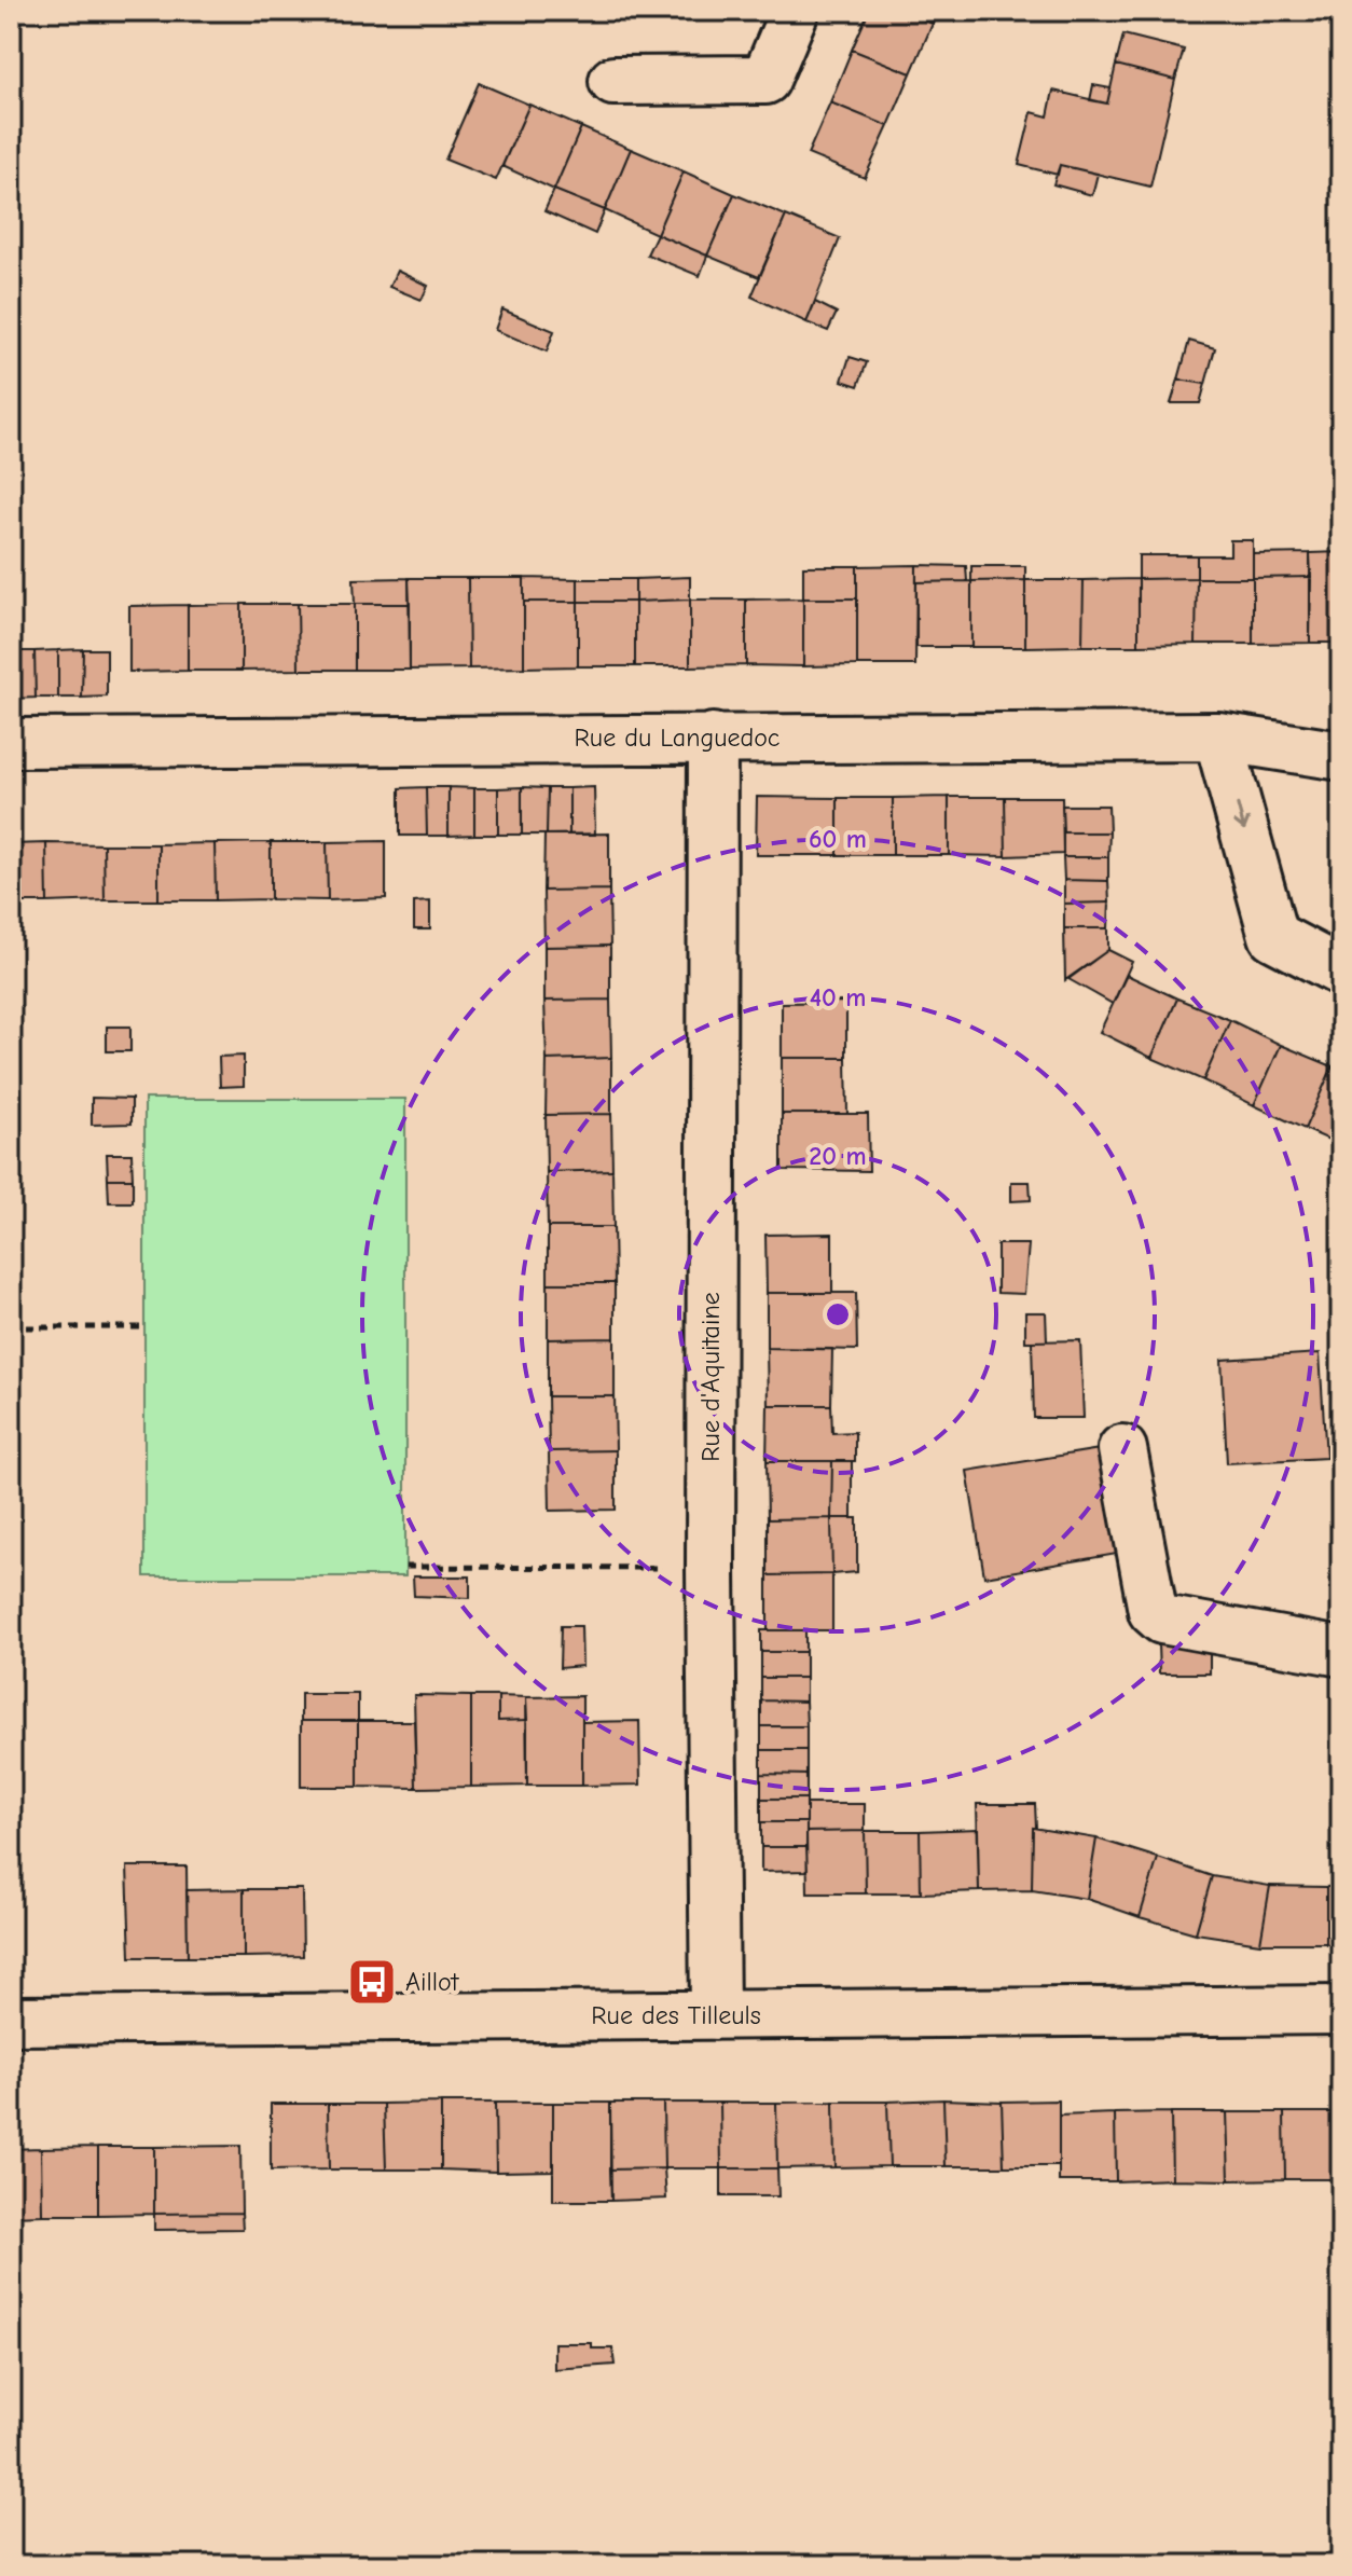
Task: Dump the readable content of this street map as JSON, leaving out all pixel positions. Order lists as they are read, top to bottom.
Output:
{
  "streets": {
    "street": ["Rue du Languedoc", "Rue d'Aquitaine", "Rue des Tilleuls"]
  },
  "crossings": [
    ["Rue du Languedoc", "Rue d'Aquitaine"],
    ["Rue d'Aquitaine", "Rue des Tilleuls"]
  ],
  "places": {
    "bus stop": ["Aillot"]
  },
  "rings": ["60 m", "40 m", "20 m"]
}
